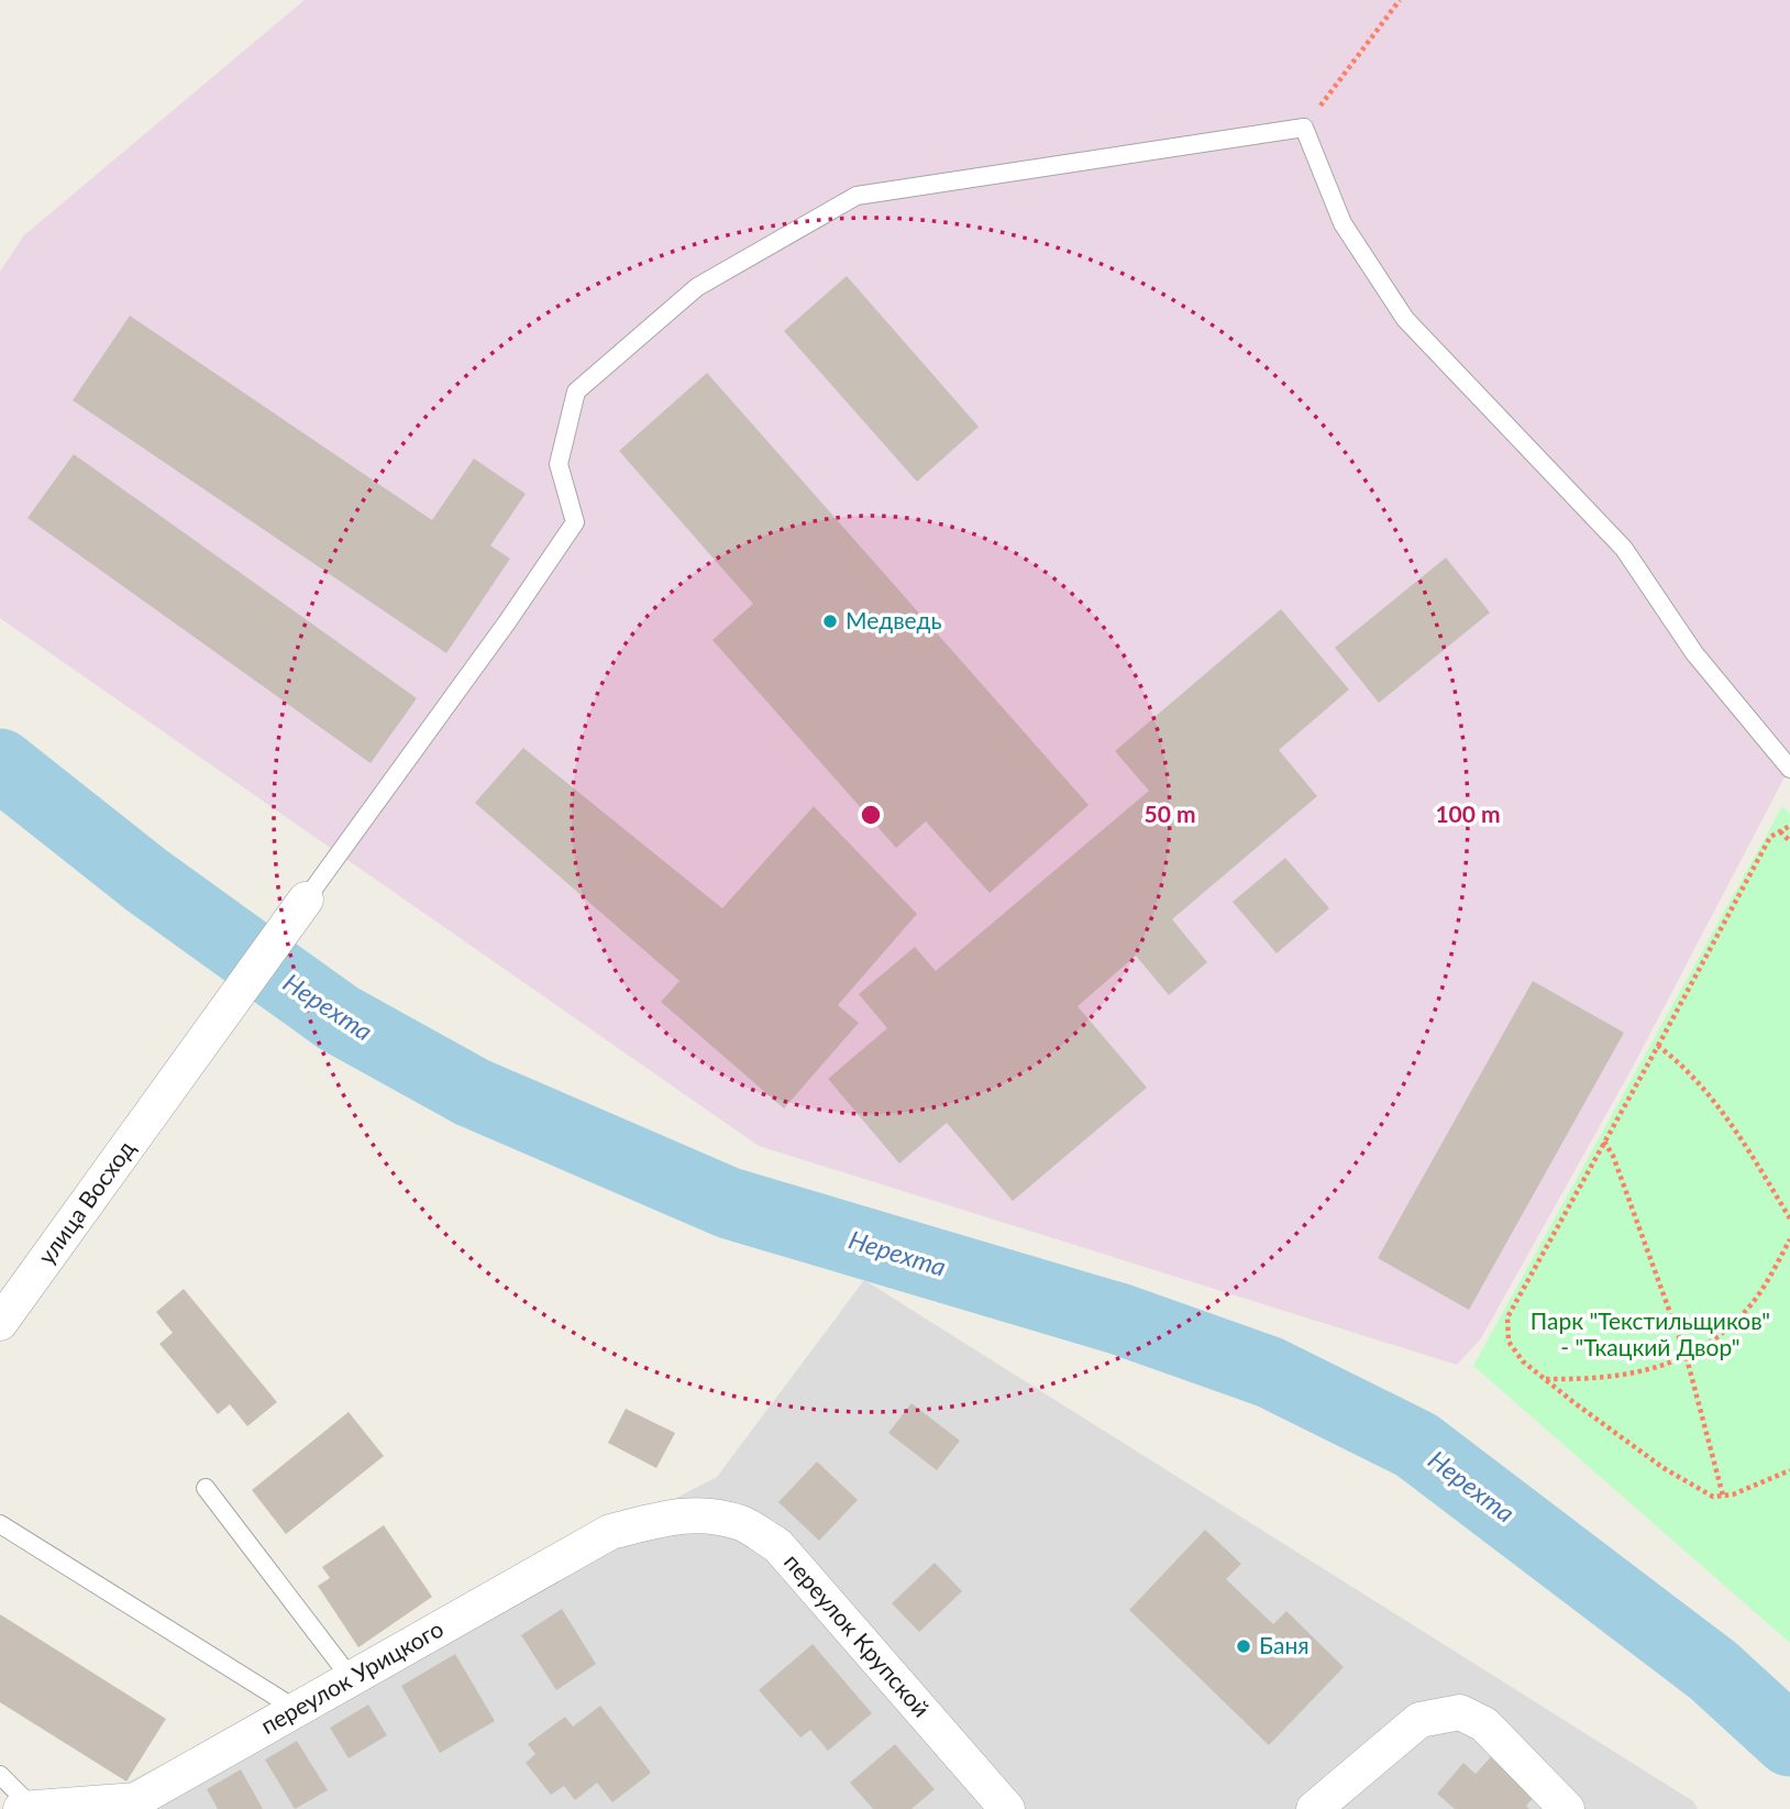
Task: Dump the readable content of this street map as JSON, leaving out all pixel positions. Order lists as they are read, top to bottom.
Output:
{
  "streets": {
    "street": ["улица Восход", "переулок Крупской", "переулок Урицкого"]
  },
  "crossings": [
    ["переулок Крупской", "переулок Урицкого"]
  ],
  "water": ["Нерехта"],
  "parks": ["Парк \"Текстильщиков\" - \"Ткацкий Двор\""],
  "places": ["Медведь", "Баня"],
  "rings": ["50 m", "100 m"]
}
